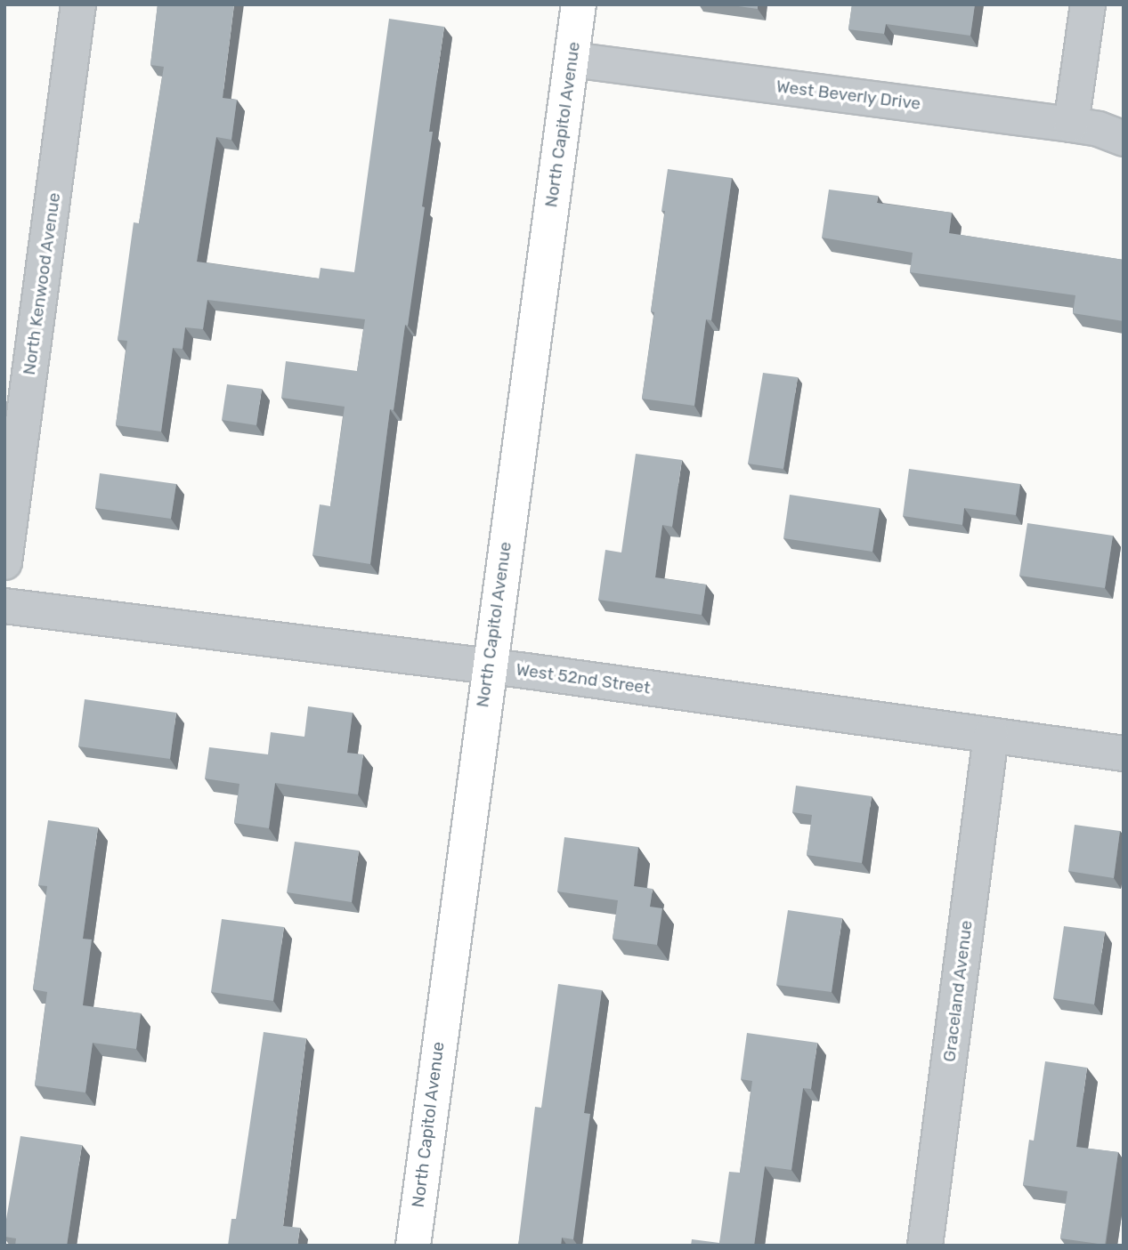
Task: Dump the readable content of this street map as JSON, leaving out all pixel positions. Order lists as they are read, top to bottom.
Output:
{
  "streets": {
    "main road": ["North Capitol Avenue"],
    "street": [
      "West Beverly Drive",
      "North Kenwood Avenue",
      "West 52nd Street",
      "Graceland Avenue"
    ]
  },
  "crossings": [
    ["West Beverly Drive", "North Capitol Avenue"],
    ["North Capitol Avenue", "West 52nd Street"],
    ["West 52nd Street", "Graceland Avenue"]
  ]
}
